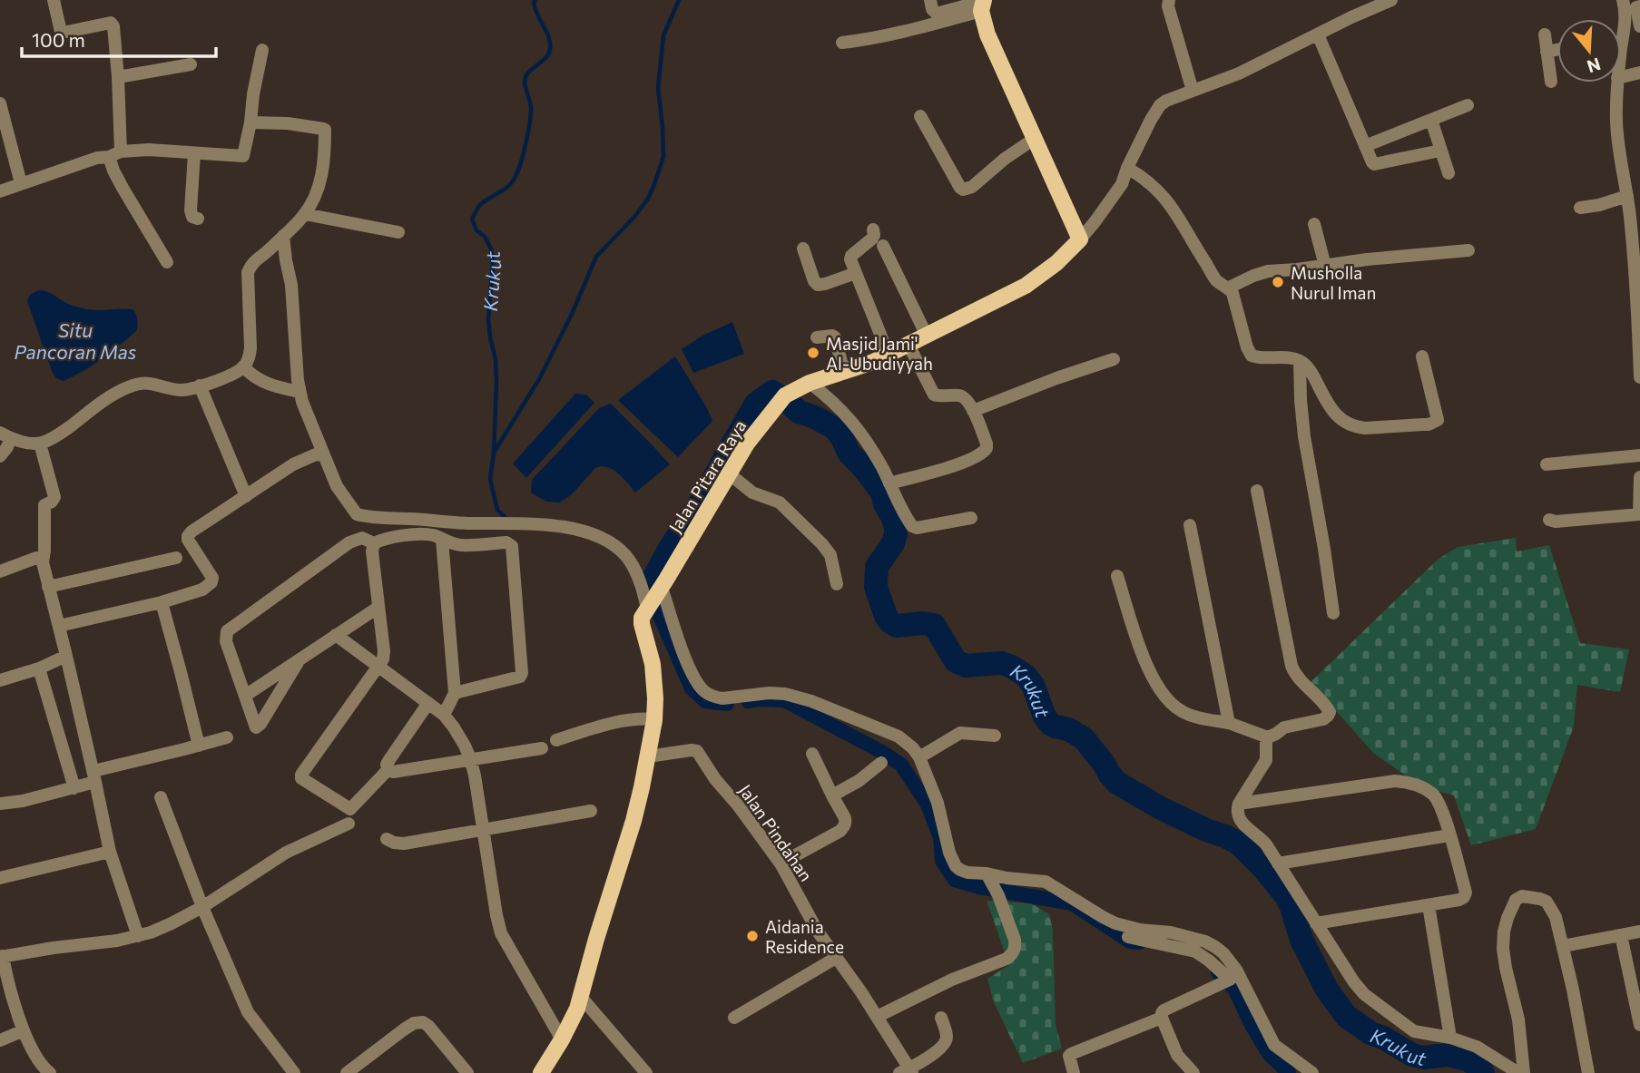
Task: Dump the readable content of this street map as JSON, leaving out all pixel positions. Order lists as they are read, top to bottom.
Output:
{
  "streets": {
    "main road": ["Jalan Pitara Raya"],
    "street": ["Jalan Pindahan"]
  },
  "crossings": [
    ["Jalan Pitara Raya", "Jalan Pindahan"]
  ],
  "water": ["Krukut", "Situ Pancoran Mas"],
  "places": ["Musholla Nurul Iman", "Masjid Jami' Al-Ubudiyyah", "Aidania Residence"],
  "scale_bar": "100 m",
  "north": "bottom"
}
